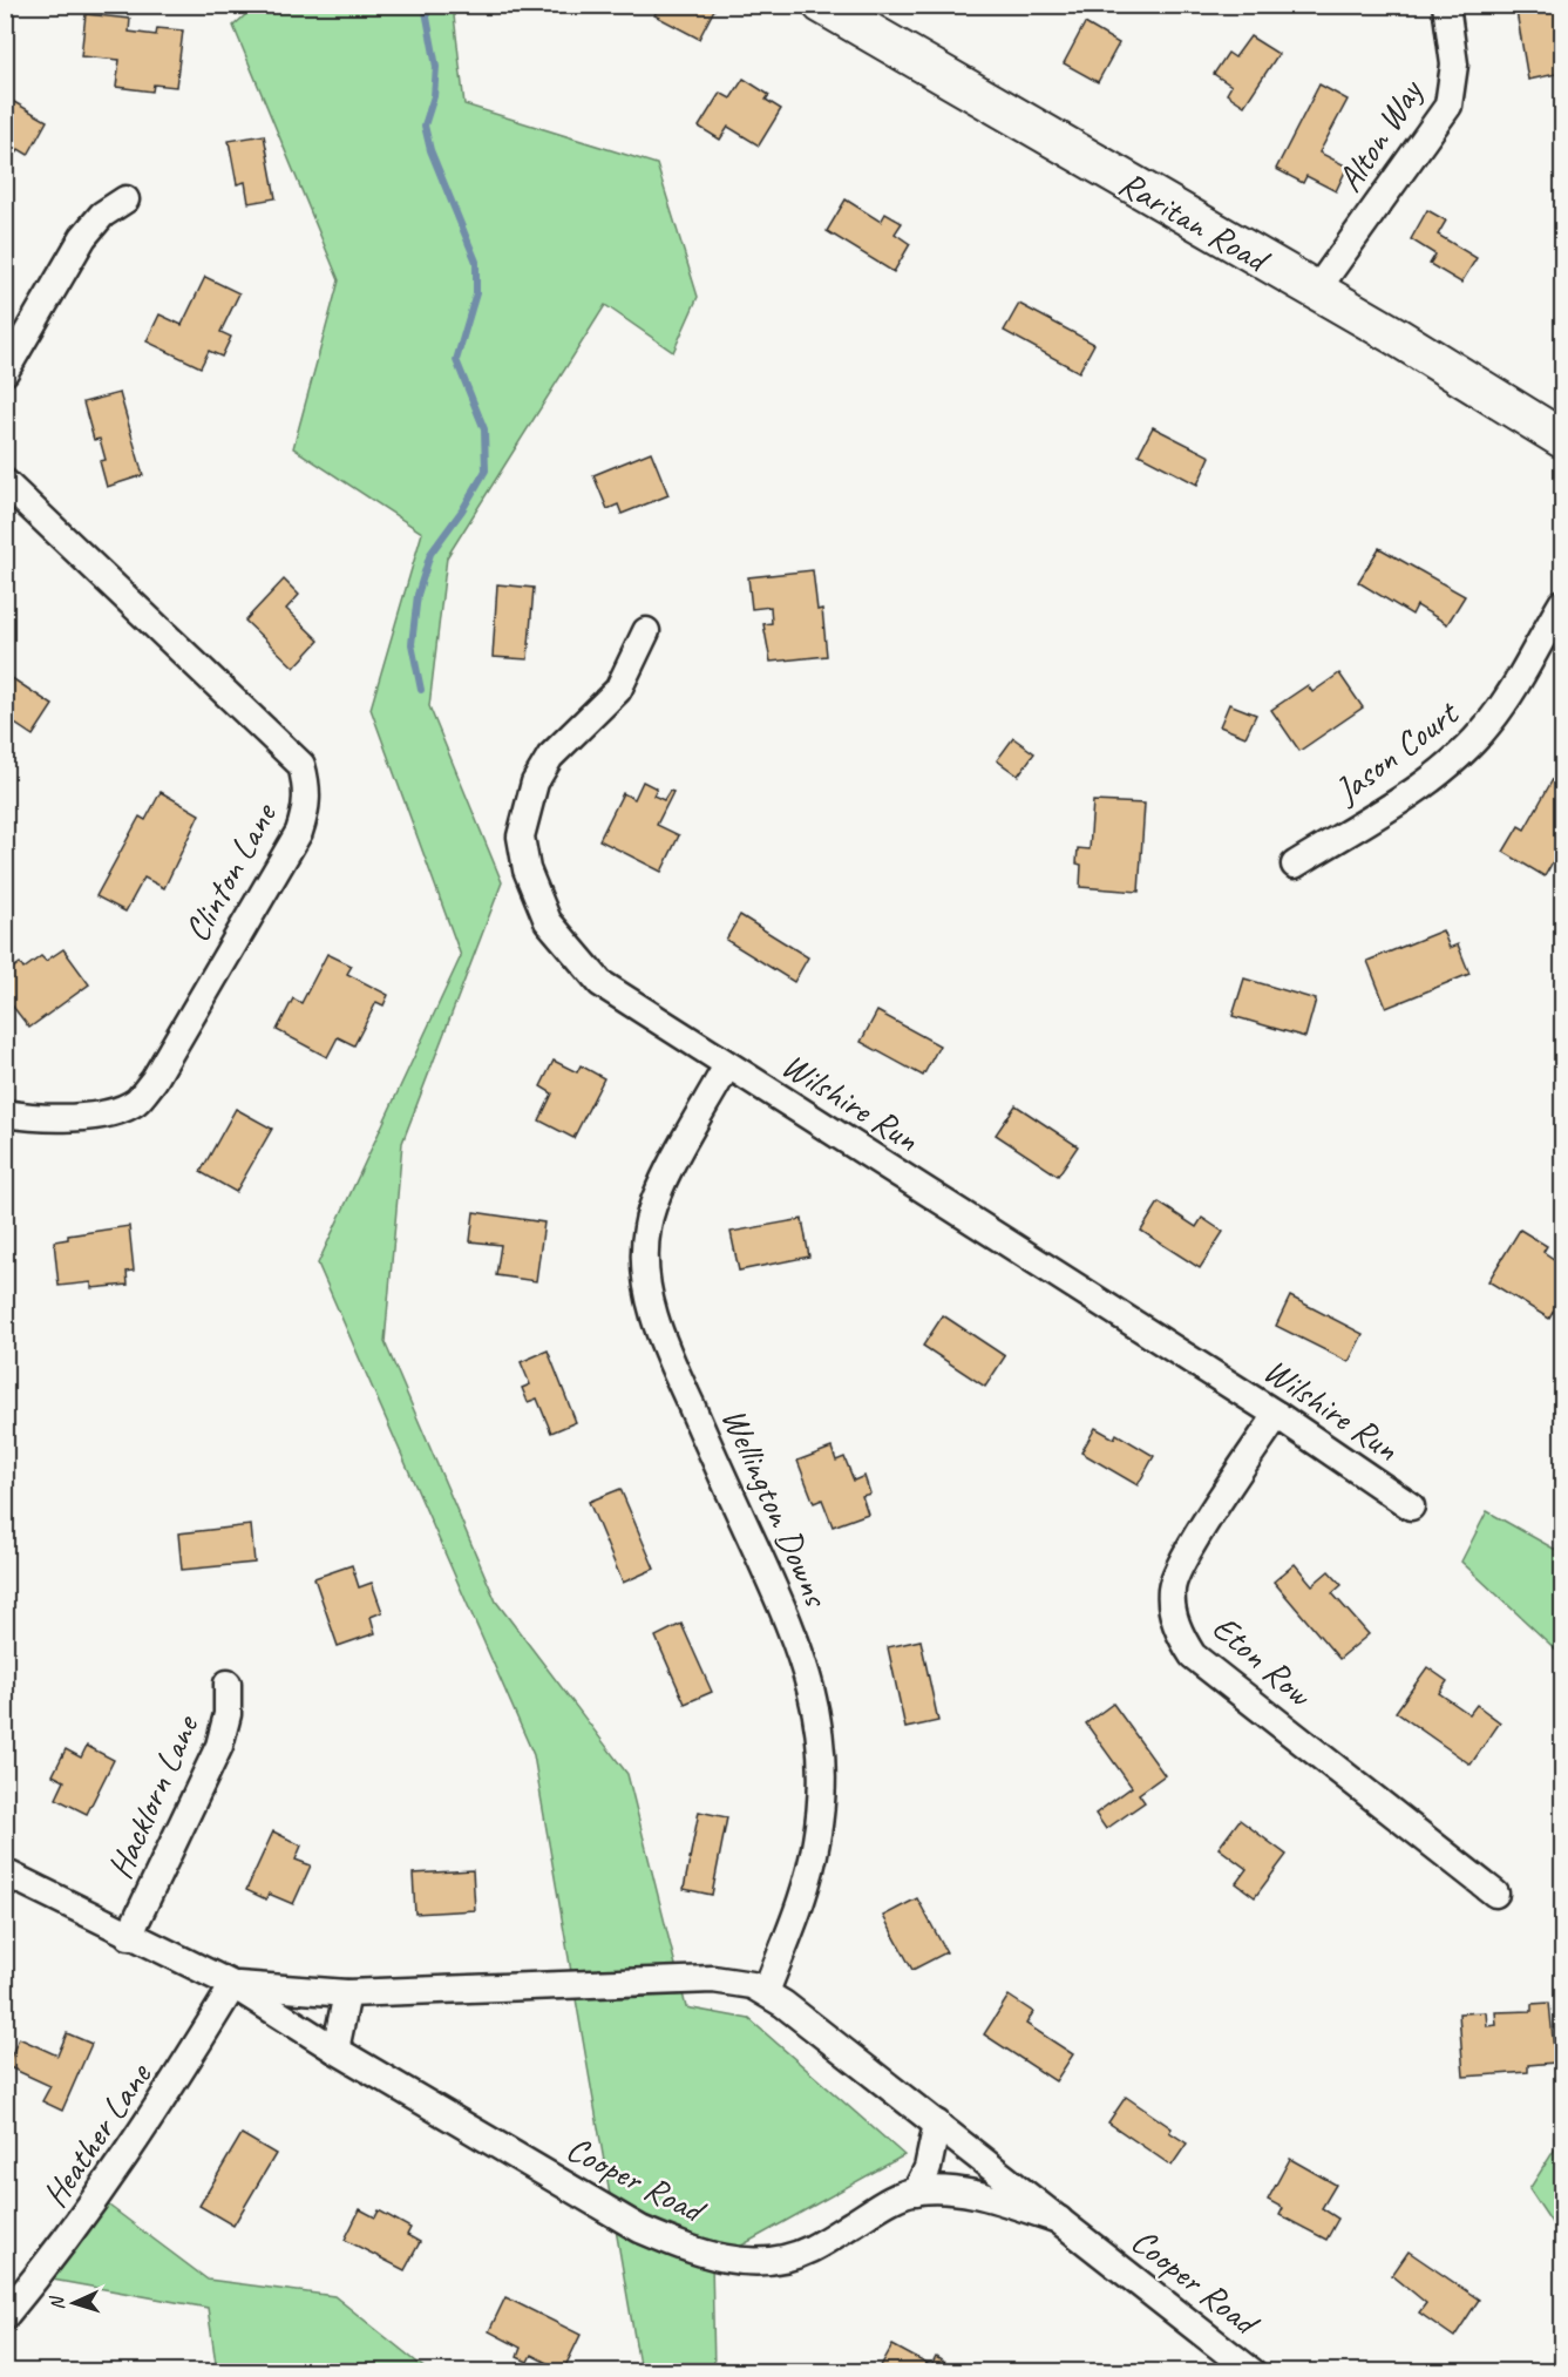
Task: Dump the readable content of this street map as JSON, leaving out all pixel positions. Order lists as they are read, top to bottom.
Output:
{
  "streets": {
    "street": [
      "Alton Way",
      "Raritan Road",
      "Jason Court",
      "Clinton Lane",
      "Wilshire Run",
      "Wellington Downs",
      "Eton Row",
      "Hacklorn Lane",
      "Heather Lane",
      "Cooper Road"
    ]
  },
  "crossings": [
    ["Alton Way", "Raritan Road"],
    ["Wilshire Run", "Wellington Downs"],
    ["Wilshire Run", "Eton Row"],
    ["Wellington Downs", "Cooper Road"],
    ["Hacklorn Lane", "Cooper Road"],
    ["Heather Lane", "Cooper Road"]
  ],
  "north": "left"
}
